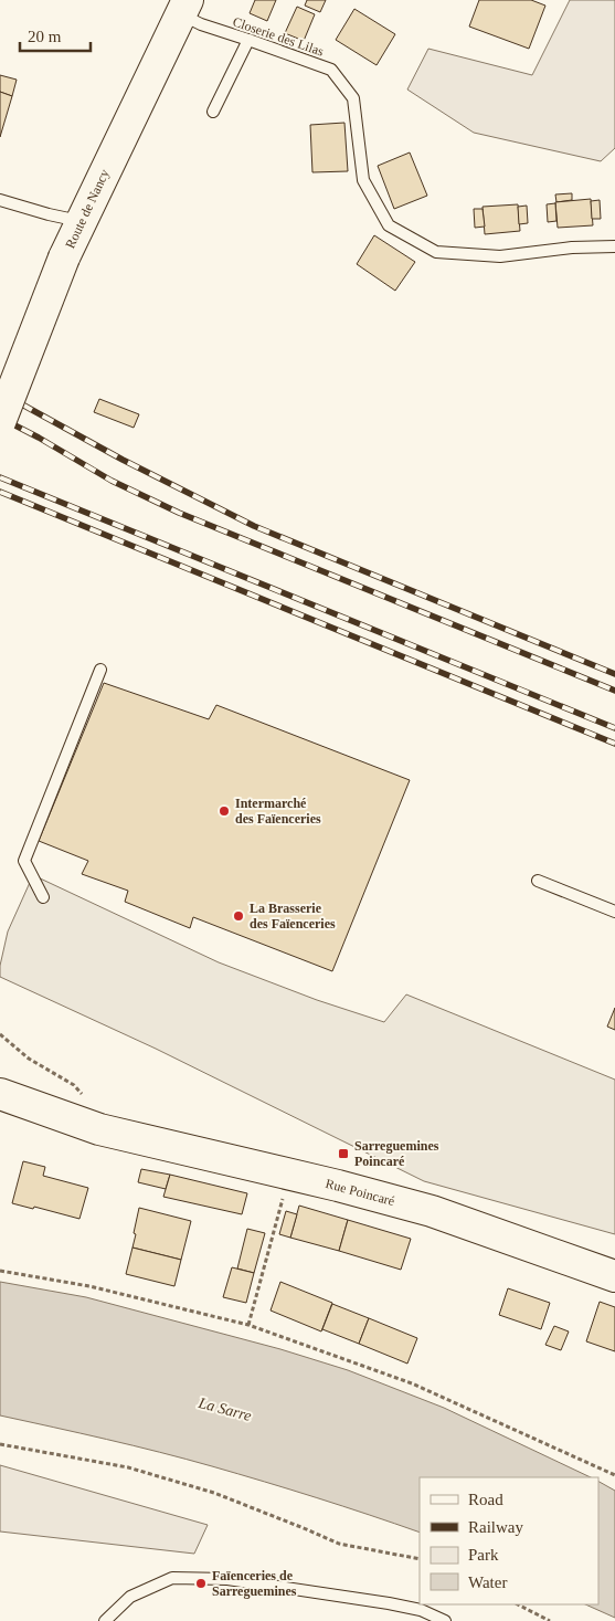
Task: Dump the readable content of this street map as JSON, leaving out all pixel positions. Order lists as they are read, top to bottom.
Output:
{
  "streets": {
    "main road": ["Route de Nancy", "Rue Poincaré"],
    "lane": ["Closerie des Lilas"]
  },
  "crossings": [
    ["Closerie des Lilas", "Route de Nancy"]
  ],
  "water": ["La Sarre"],
  "places": {
    "other": ["Intermarché des Faïenceries", "La Brasserie des Faïenceries", "Faïenceries de Sarreguemines"],
    "transit": ["Sarreguemines Poincaré"]
  },
  "legend": [
    "Road",
    "Railway",
    "Park",
    "Water"
  ],
  "scale_bar": "20 m"
}
